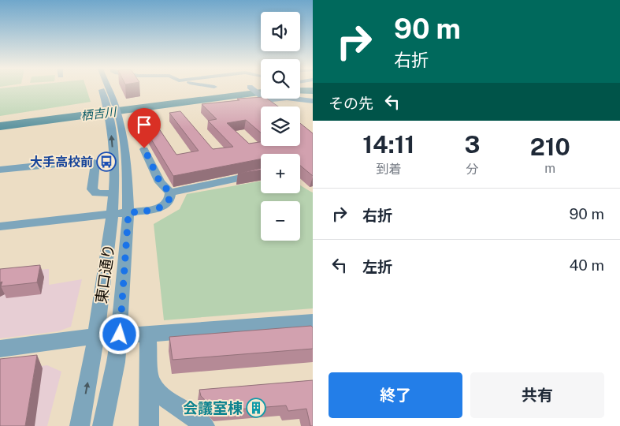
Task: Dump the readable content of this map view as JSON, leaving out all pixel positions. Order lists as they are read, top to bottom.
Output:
{
  "streets": {
    "street": ["東口通り"]
  },
  "water": ["栖吉川"],
  "places": {
    "bus stop": ["大手高校前"],
    "building": ["会議室棟"]
  },
  "page": {
    "turn": ["90 m", "右折"],
    "map_buttons": ["+", "−"],
    "then": "その先",
    "eta": [
      "14:11",
      "到着",
      "3",
      "分",
      "210",
      "m"
    ],
    "list": [
      {
        "name": "右折",
        "value": "90 m"
      },
      {
        "name": "左折",
        "value": "40 m"
      }
    ],
    "buttons": ["終了", "共有"]
  }
}
